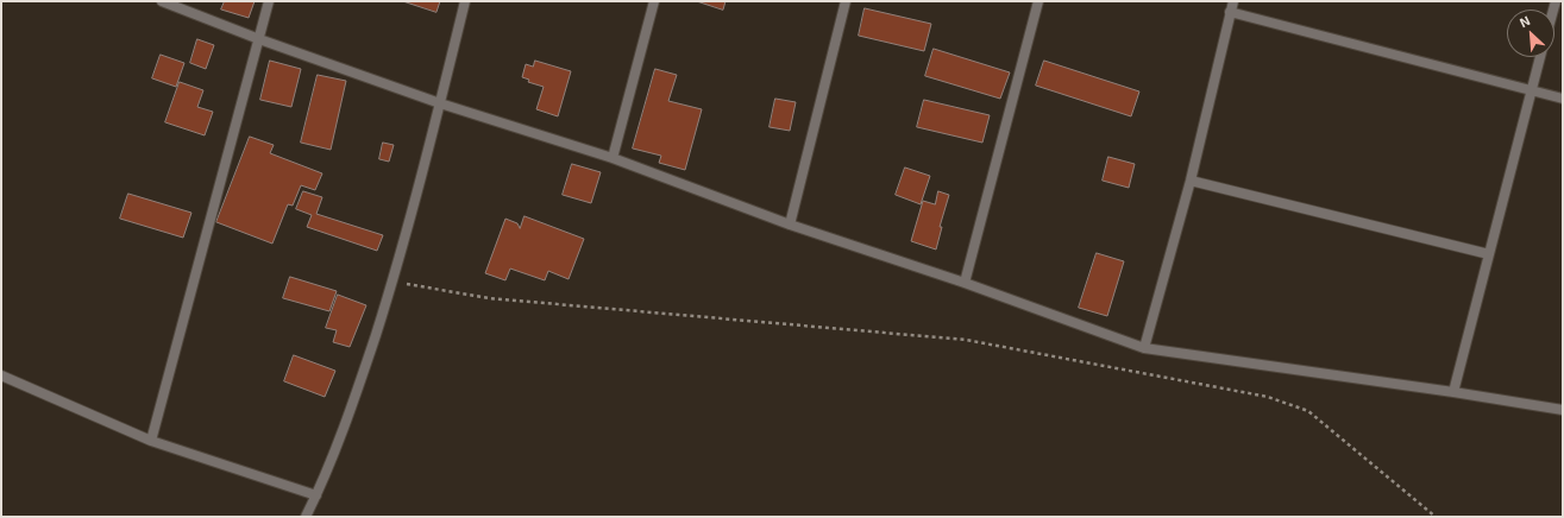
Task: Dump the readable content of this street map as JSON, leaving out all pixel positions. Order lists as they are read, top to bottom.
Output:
{
  "north": "top left"
}
